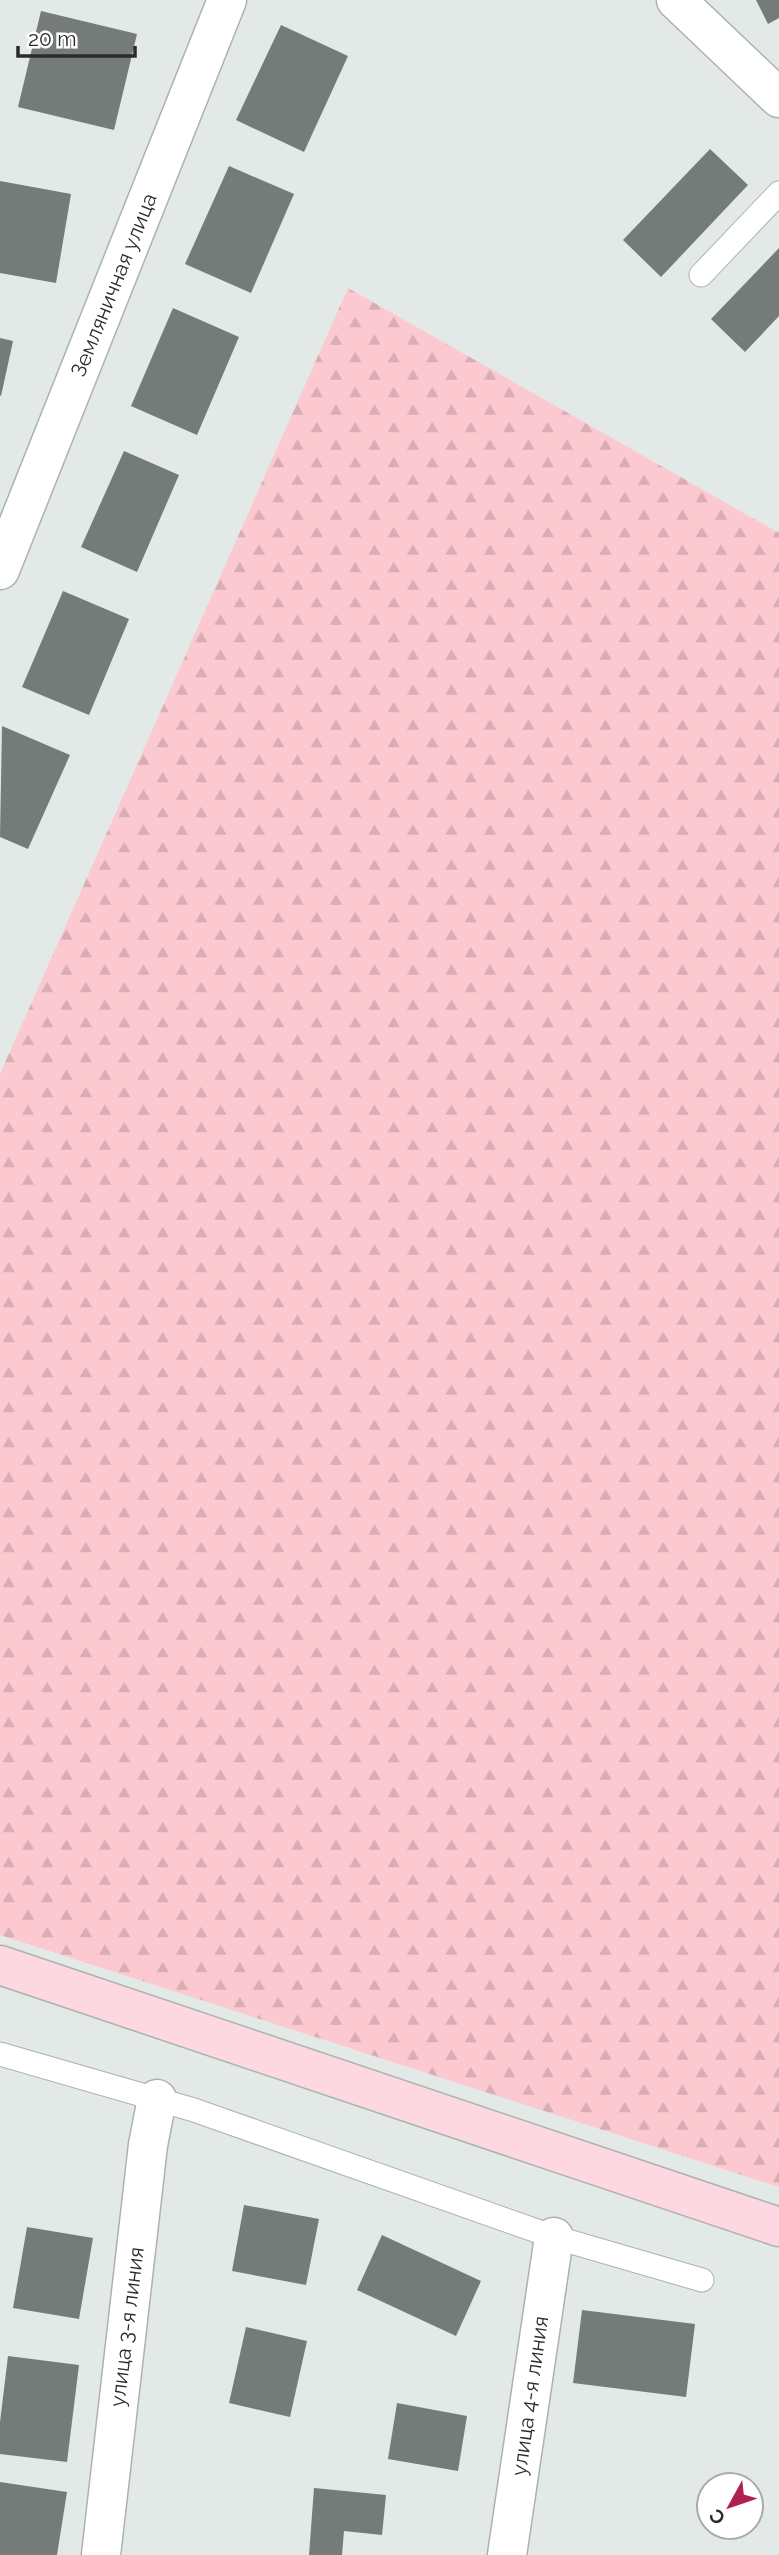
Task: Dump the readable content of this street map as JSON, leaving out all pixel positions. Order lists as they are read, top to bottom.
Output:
{
  "streets": {
    "street": ["Земляничная улица", "улица 3-я линия", "улица 4-я линия"]
  },
  "scale_bar": "20 m",
  "north": "bottom left"
}
